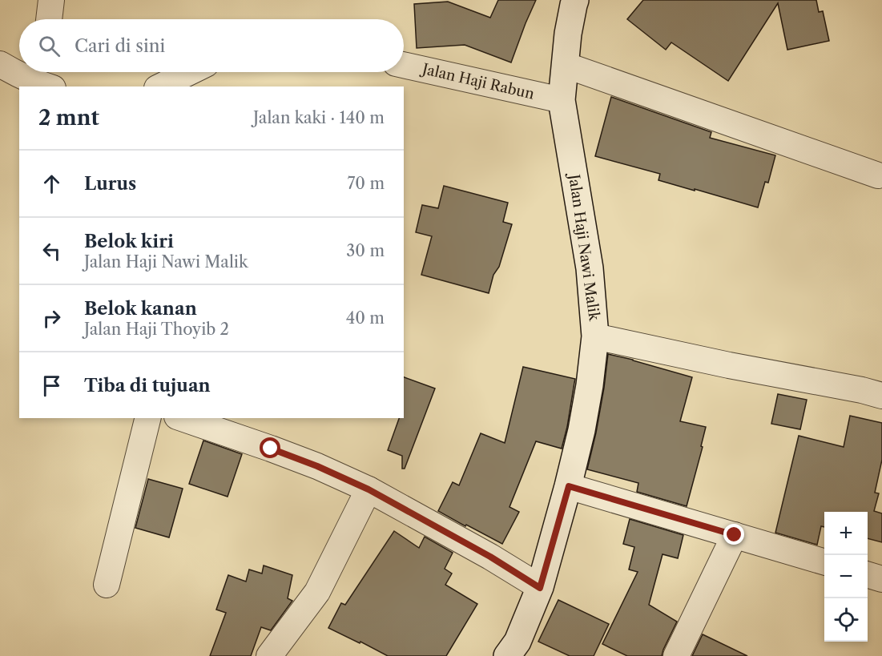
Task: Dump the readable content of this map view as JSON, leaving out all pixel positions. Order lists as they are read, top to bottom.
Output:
{
  "streets": {
    "main road": ["Jalan Haji Nawi Malik"],
    "street": ["Jalan Haji Rabun"]
  },
  "crossings": [
    ["Jalan Haji Rabun", "Jalan Haji Nawi Malik"]
  ],
  "page": {
    "search": "Cari di sini",
    "heading": ["2 mnt", "Jalan kaki · 140 m"],
    "list": [
      ["Lurus", "70 m"],
      ["Belok kiri", "Jalan Haji Nawi Malik", "30 m"],
      ["Belok kanan", "Jalan Haji Thoyib 2", "40 m"],
      "Tiba di tujuan"
    ],
    "map_buttons": ["+", "−"]
  }
}
